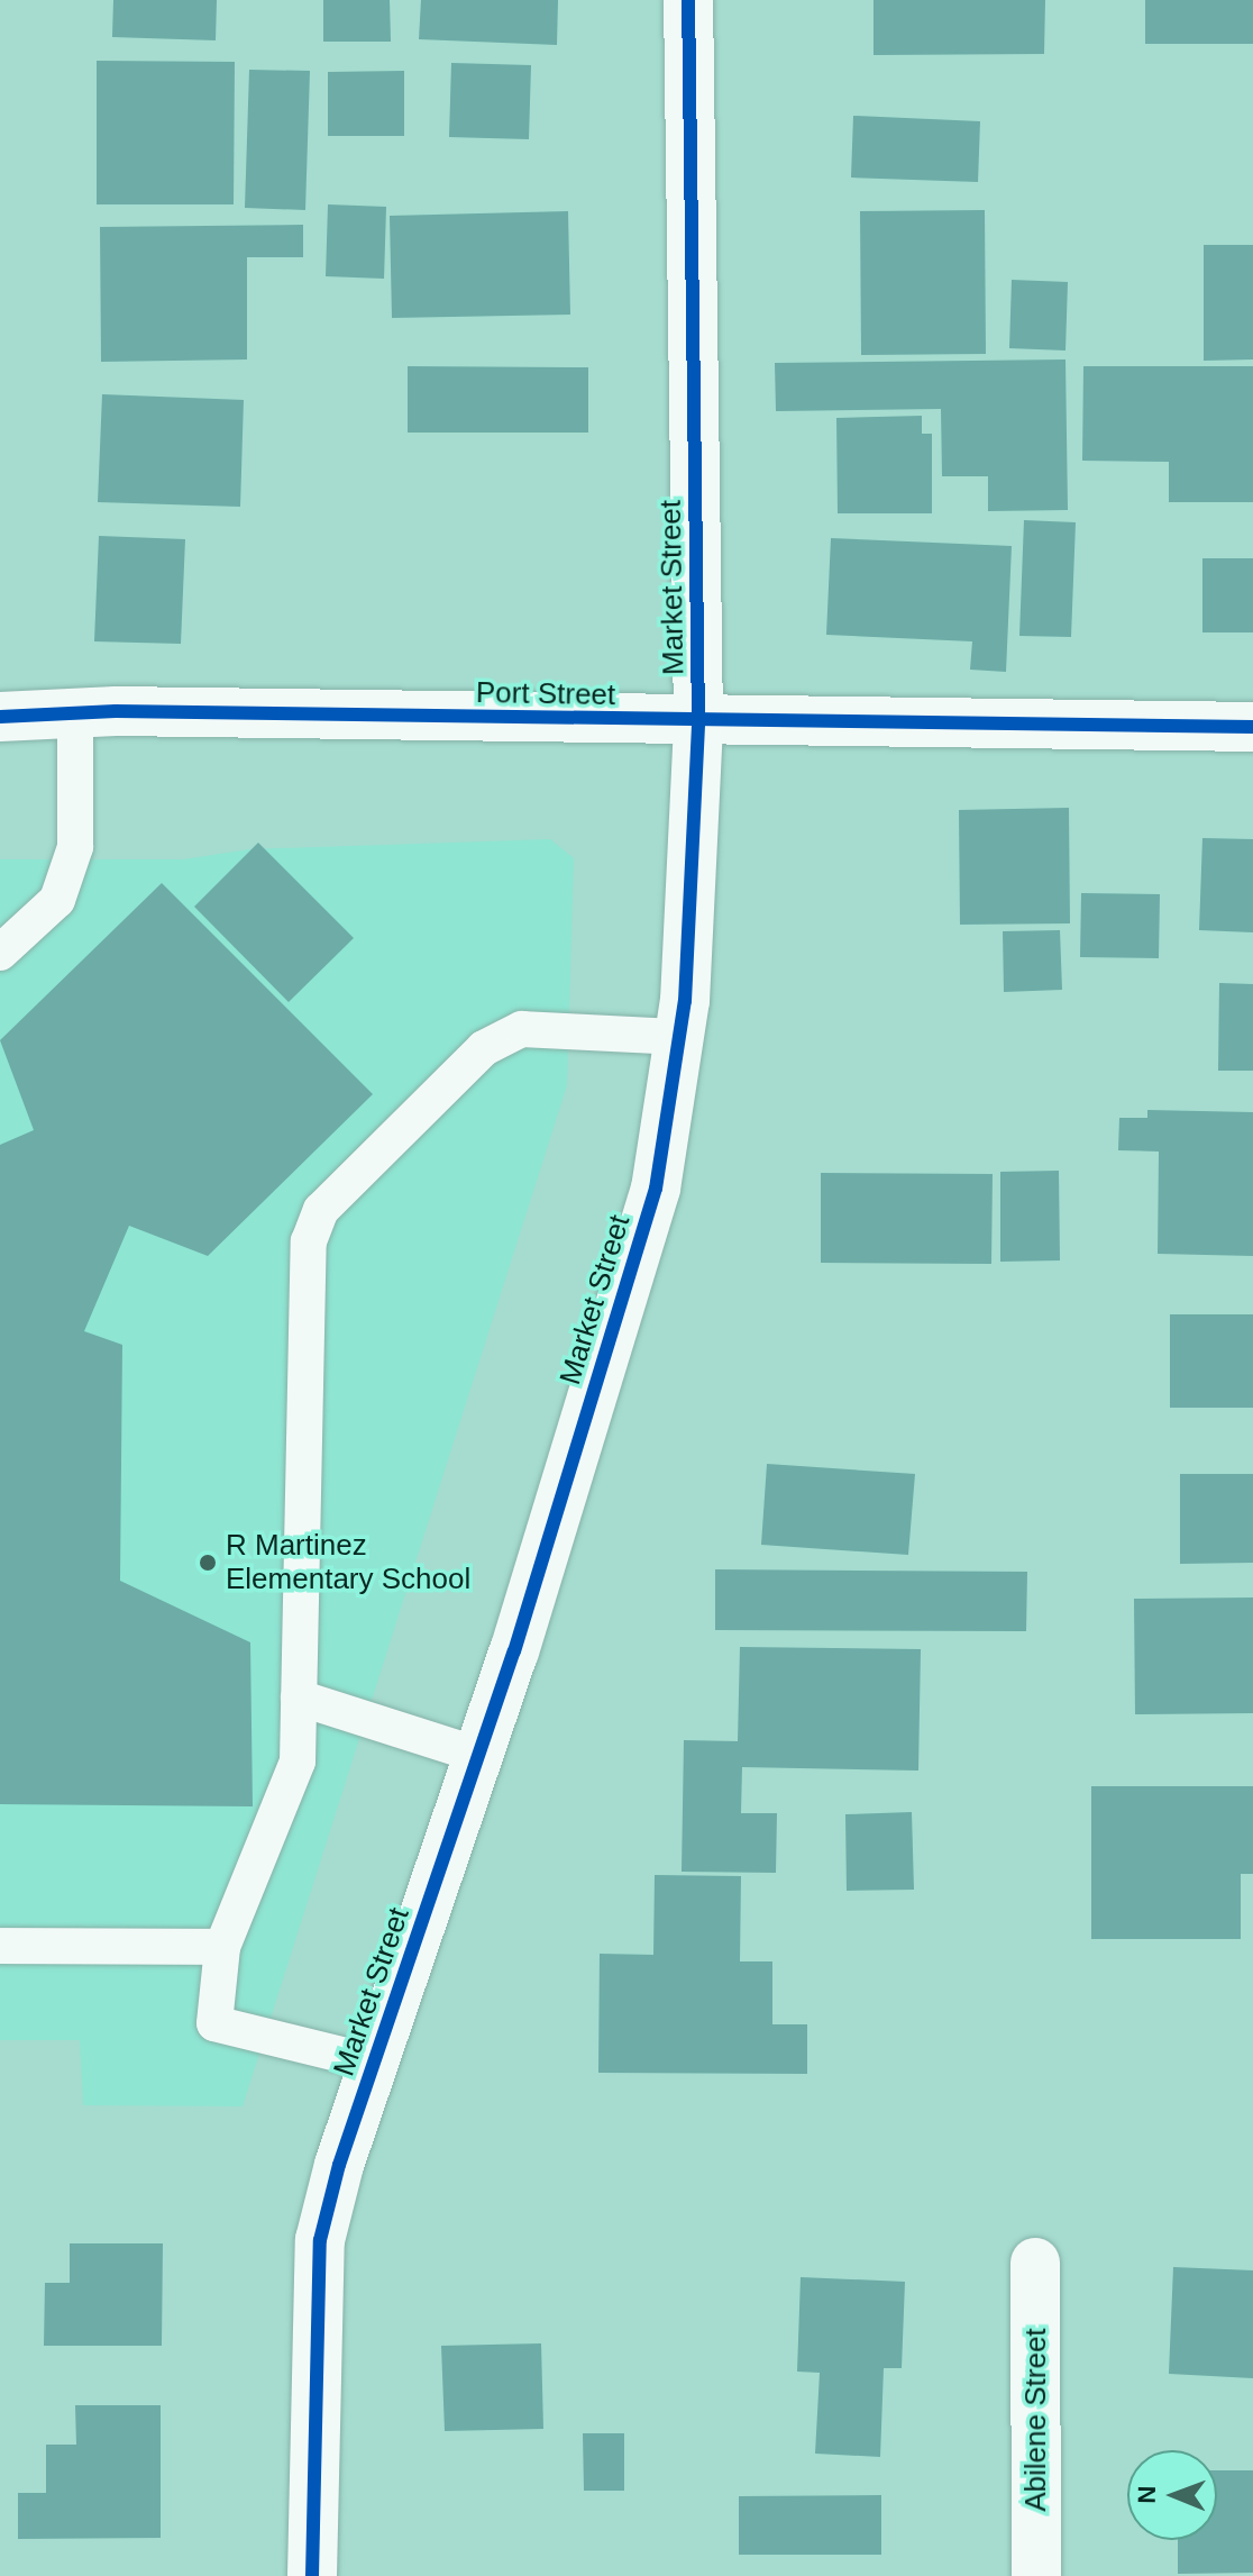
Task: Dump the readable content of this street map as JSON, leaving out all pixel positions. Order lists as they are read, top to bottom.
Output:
{
  "streets": {
    "street": ["Market Street", "Port Street", "Abilene Street"]
  },
  "crossings": [
    ["Market Street", "Port Street"]
  ],
  "places": ["R Martinez Elementary School"],
  "north": "left"
}
